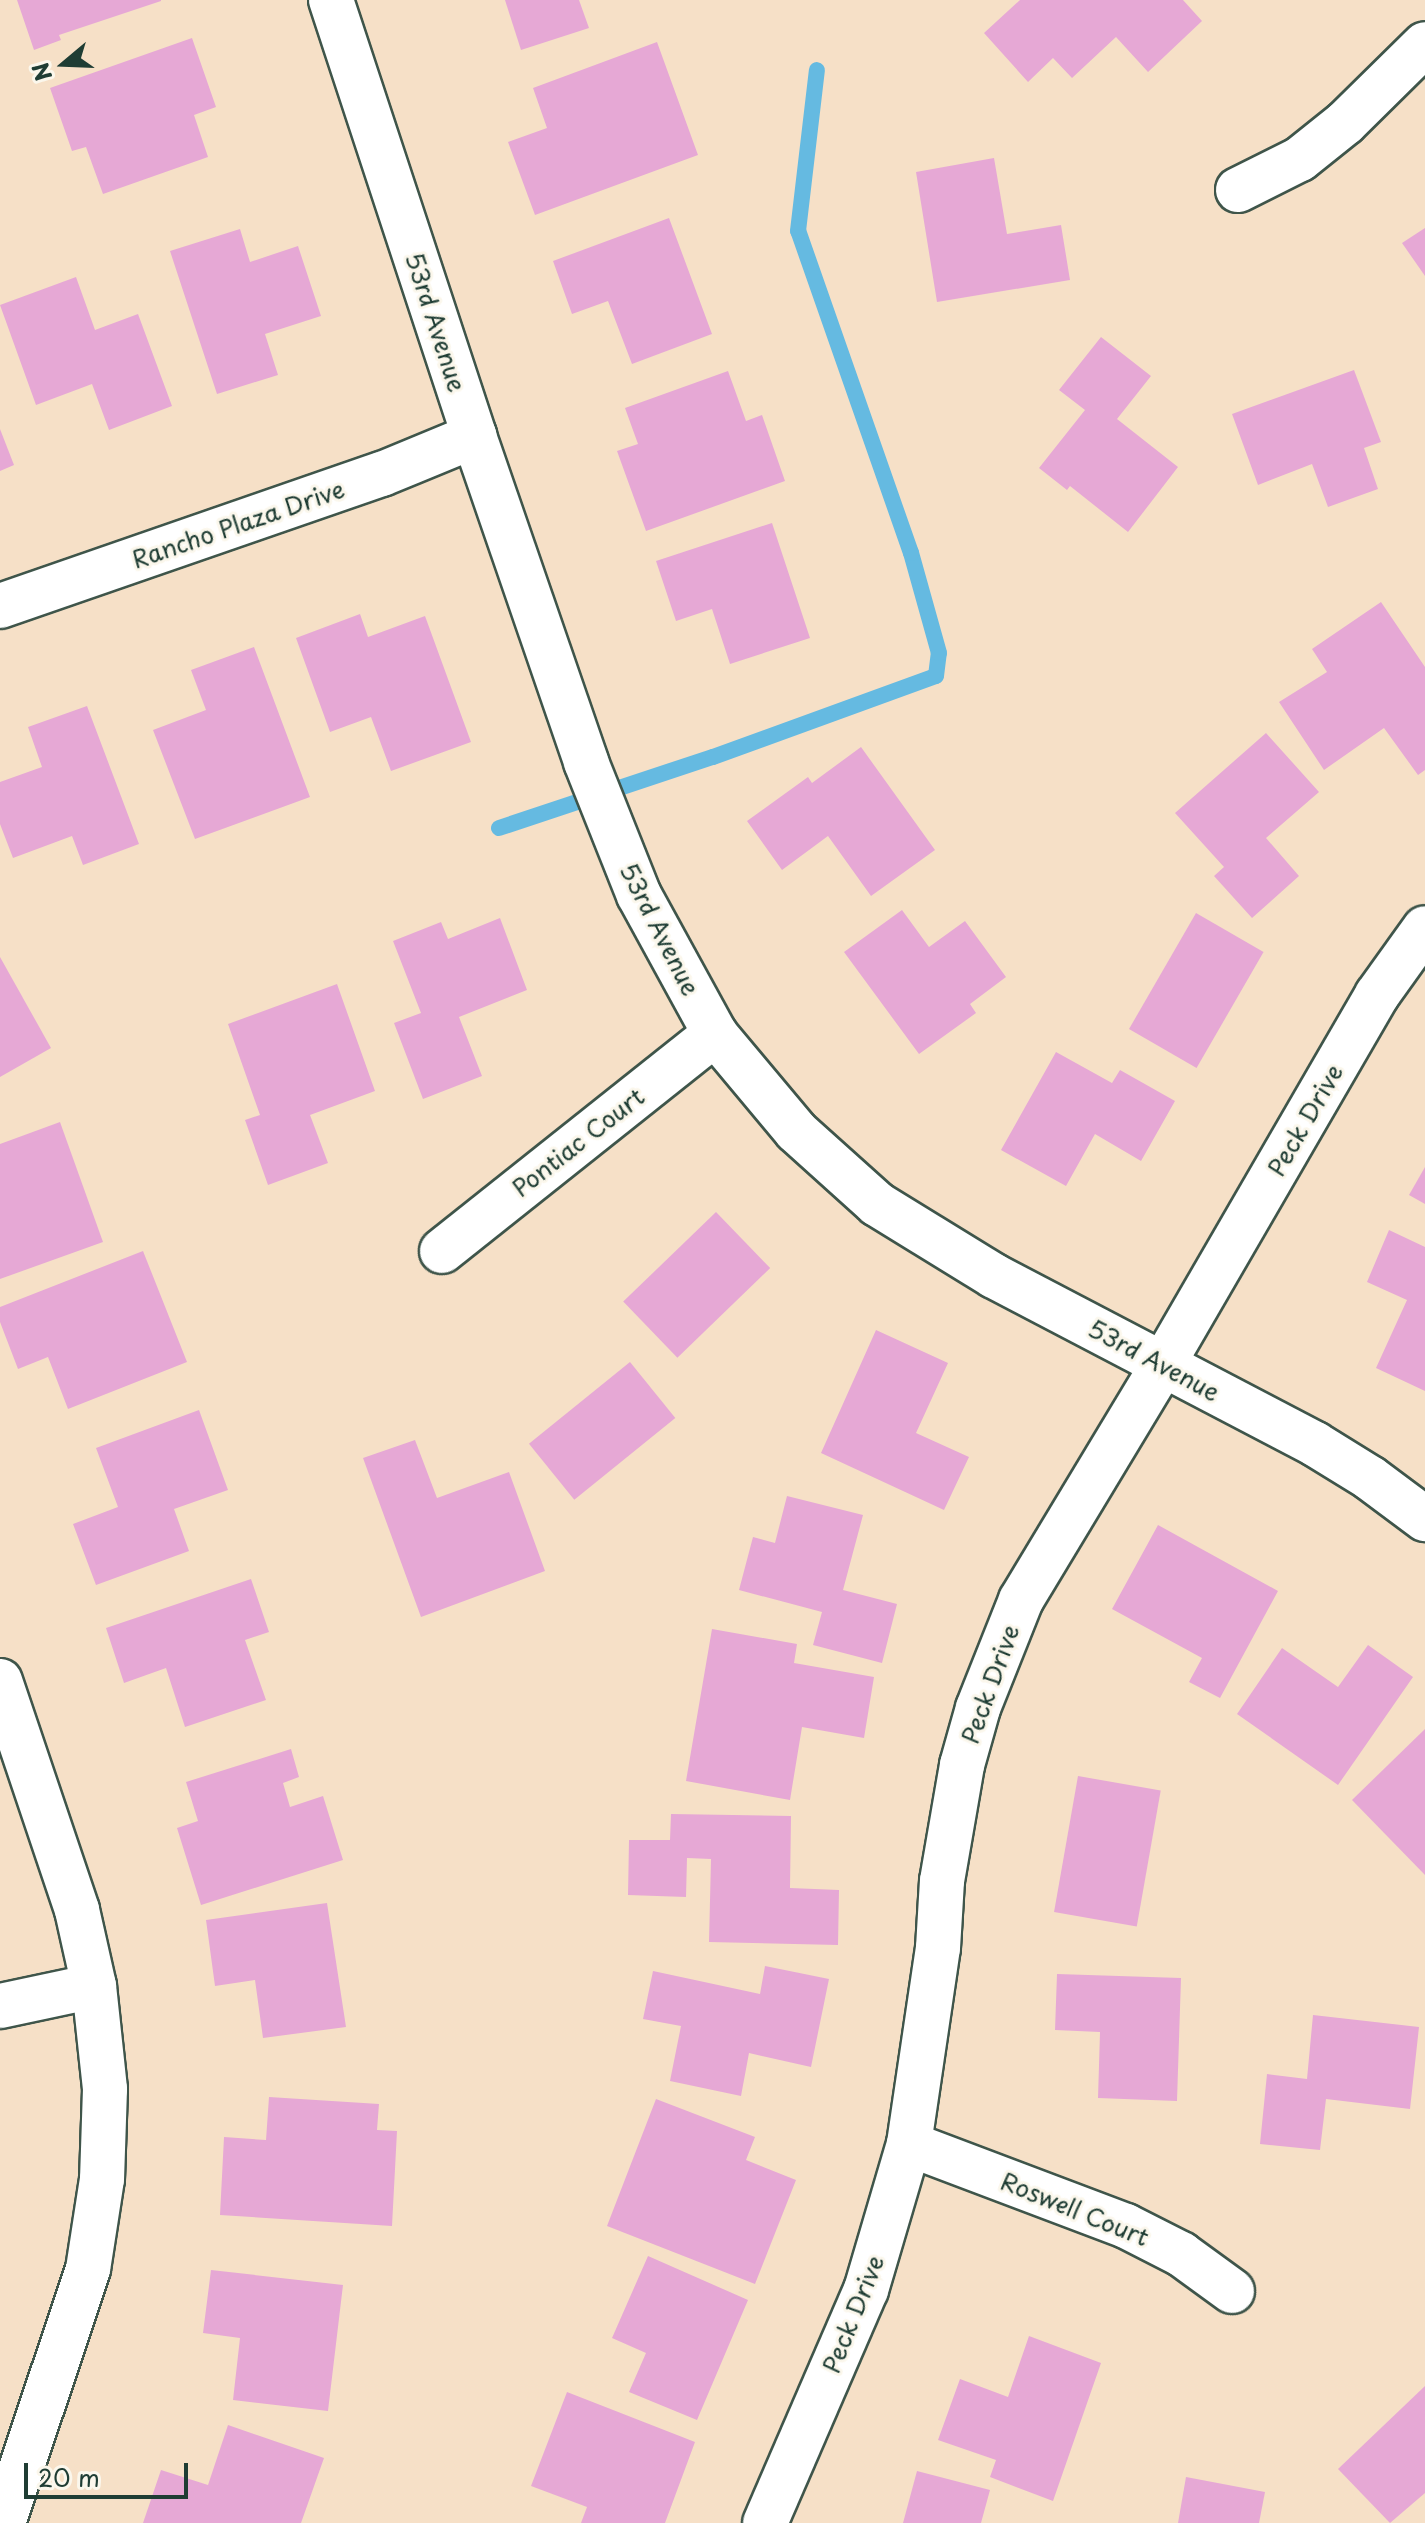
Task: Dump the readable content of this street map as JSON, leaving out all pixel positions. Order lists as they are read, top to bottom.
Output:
{
  "streets": {
    "street": [
      "53rd Avenue",
      "Rancho Plaza Drive",
      "Peck Drive",
      "Pontiac Court",
      "Roswell Court"
    ]
  },
  "crossings": [
    ["53rd Avenue", "Rancho Plaza Drive"],
    ["53rd Avenue", "Peck Drive"],
    ["53rd Avenue", "Pontiac Court"],
    ["Peck Drive", "Roswell Court"]
  ],
  "scale_bar": "20 m",
  "north": "left"
}
